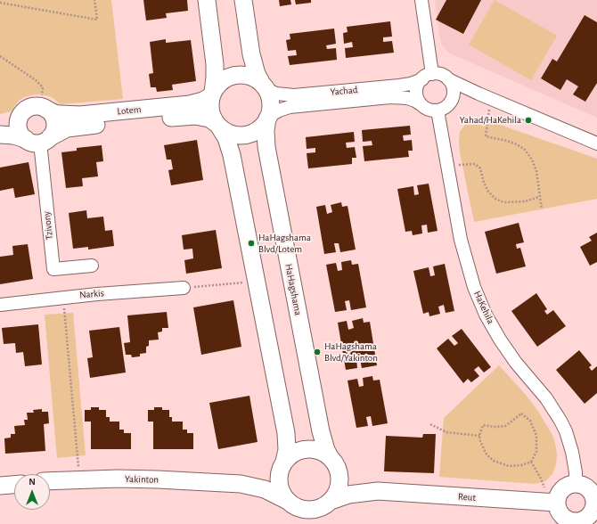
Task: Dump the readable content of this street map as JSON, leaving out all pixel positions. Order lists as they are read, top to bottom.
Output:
{
  "streets": {
    "street": [
      "Yachad",
      "Lotem",
      "Tzivony",
      "HaHagshama",
      "Narkis",
      "HaKehila",
      "Yakinton",
      "Reut"
    ]
  },
  "crossings": [
    ["Yachad", "Lotem"],
    ["Yachad", "HaHagshama"],
    ["Yachad", "HaKehila"],
    ["Lotem", "Tzivony"],
    ["Lotem", "HaHagshama"],
    ["HaHagshama", "Yakinton"],
    ["HaHagshama", "Reut"],
    ["HaKehila", "Reut"],
    ["Yakinton", "Reut"]
  ],
  "places": ["Yahad/HaKehila", "HaHagshama Blvd/Lotem", "HaHagshama Blvd/Yakinton"],
  "north": "top"
}
